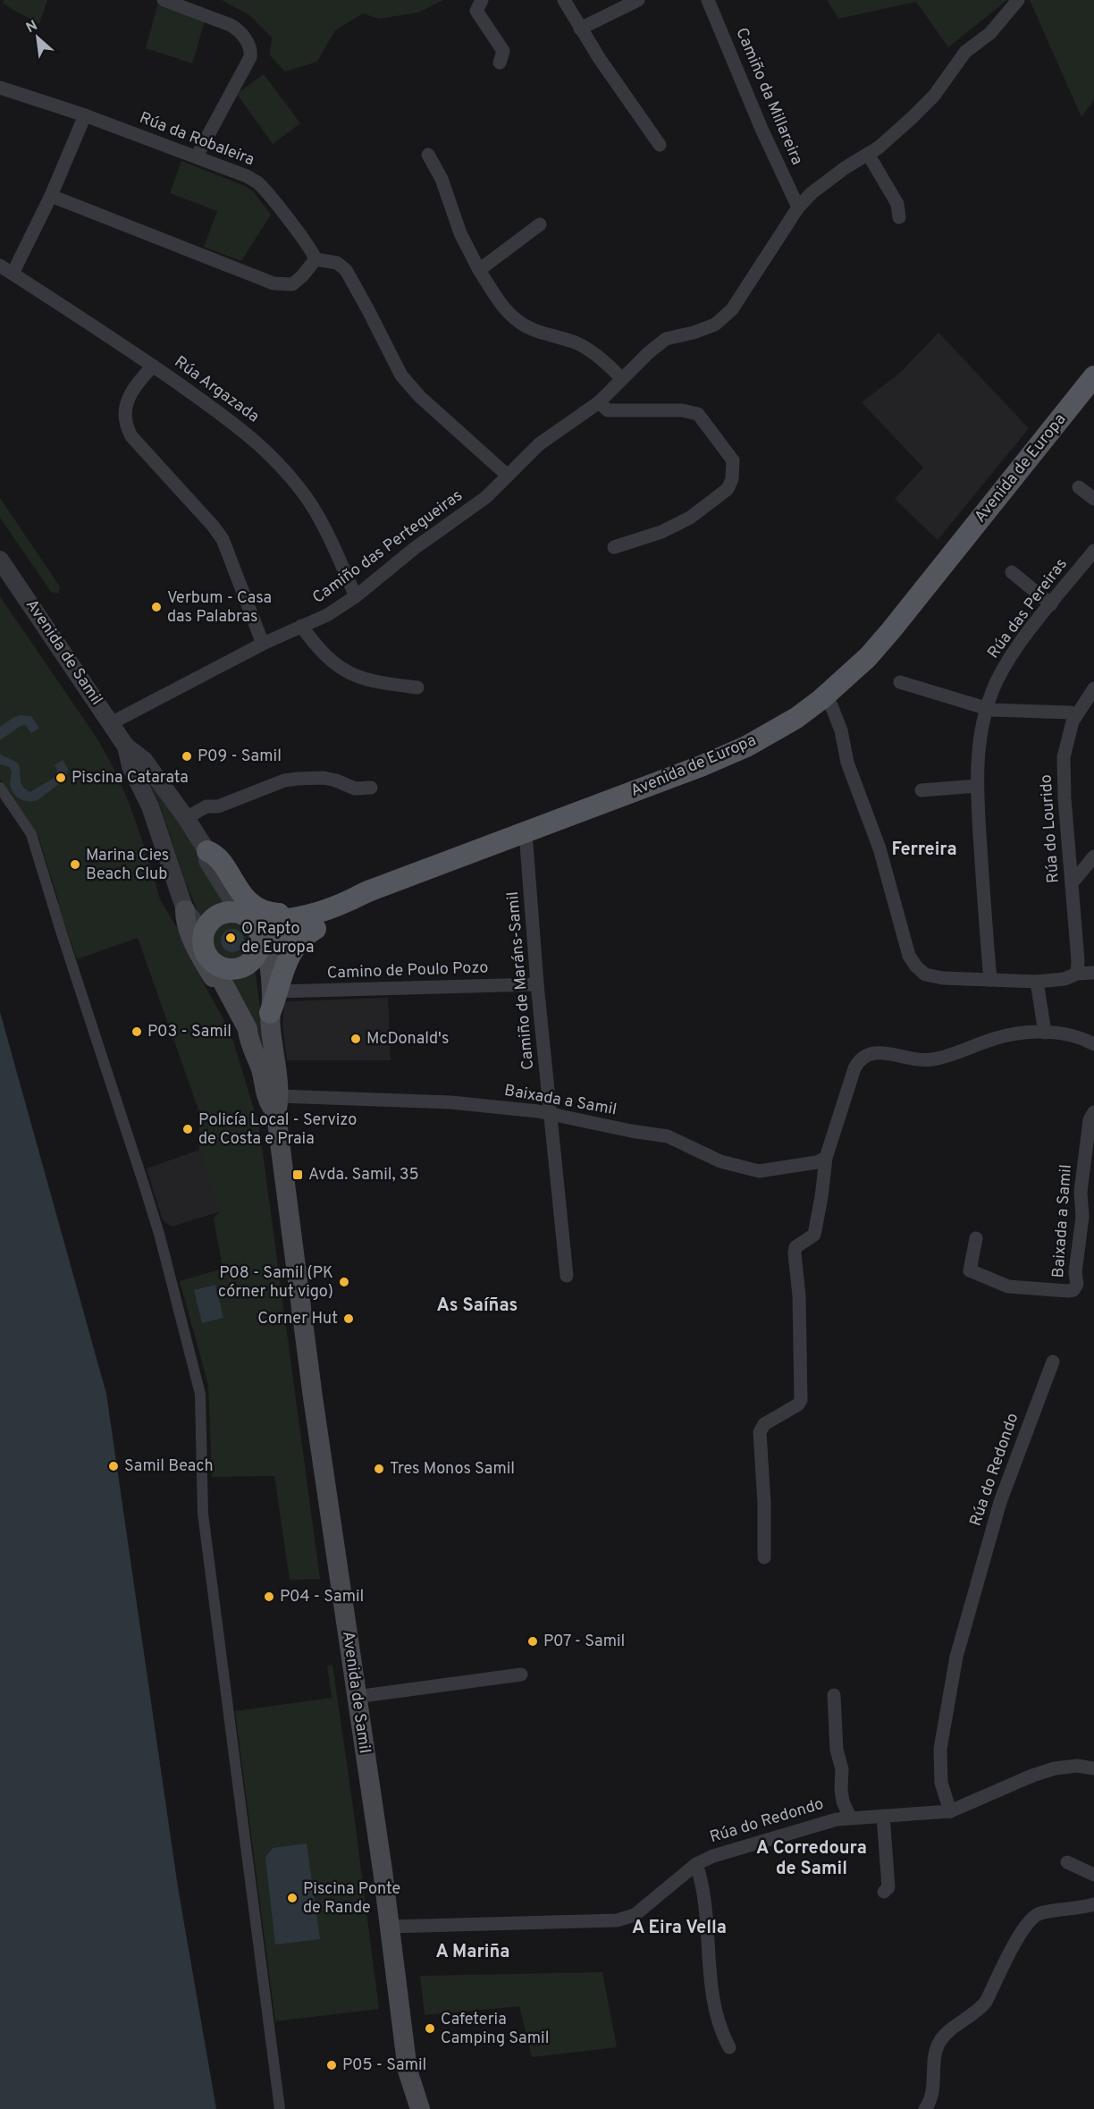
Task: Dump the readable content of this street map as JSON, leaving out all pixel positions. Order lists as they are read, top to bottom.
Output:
{
  "streets": {
    "main road": ["Avenida de Europa", "Avenida de Samil"],
    "street": [
      "Camiño da Millareira",
      "Rúa da Robaleira",
      "Rúa Argazada",
      "Camiño das Pertegueiras",
      "Rúa das Pereiras",
      "Rúa do Lourido",
      "Camino de Poulo Pozo",
      "Camiño de Maráns-Samil",
      "Baixada a Samil",
      "Rúa do Redondo"
    ]
  },
  "crossings": [
    ["Camiño da Millareira", "Camiño das Pertegueiras"],
    ["Rúa Argazada", "Camiño das Pertegueiras"],
    ["Avenida de Europa", "Avenida de Samil"],
    ["Avenida de Europa", "Camiño de Maráns-Samil"],
    ["Camiño das Pertegueiras", "Avenida de Samil"],
    ["Avenida de Samil", "Baixada a Samil"],
    ["Avenida de Samil", "Rúa do Redondo"],
    ["Camino de Poulo Pozo", "Camiño de Maráns-Samil"],
    ["Camiño de Maráns-Samil", "Baixada a Samil"]
  ],
  "districts": [
    "Ferreira",
    "As Saíñas",
    "A Corredoura de Samil",
    "A Eira Vella",
    "A Mariña"
  ],
  "places": {
    "other": [
      "Verbum - Casa das Palabras",
      "P09 - Samil",
      "Piscina Catarata",
      "Marina Cies Beach Club",
      "O Rapto de Europa",
      "P03 - Samil",
      "McDonald's",
      "Policía Local - Servizo de Costa e Praia",
      "P08 - Samil (PK córner hut vigo)",
      "Corner Hut",
      "Samil Beach",
      "Tres Monos Samil",
      "P04 - Samil",
      "P07 - Samil",
      "Piscina Ponte de Rande",
      "Cafeteria Camping Samil",
      "P05 - Samil"
    ],
    "transit": ["Avda. Samil, 35"]
  },
  "north": "top left"
}
